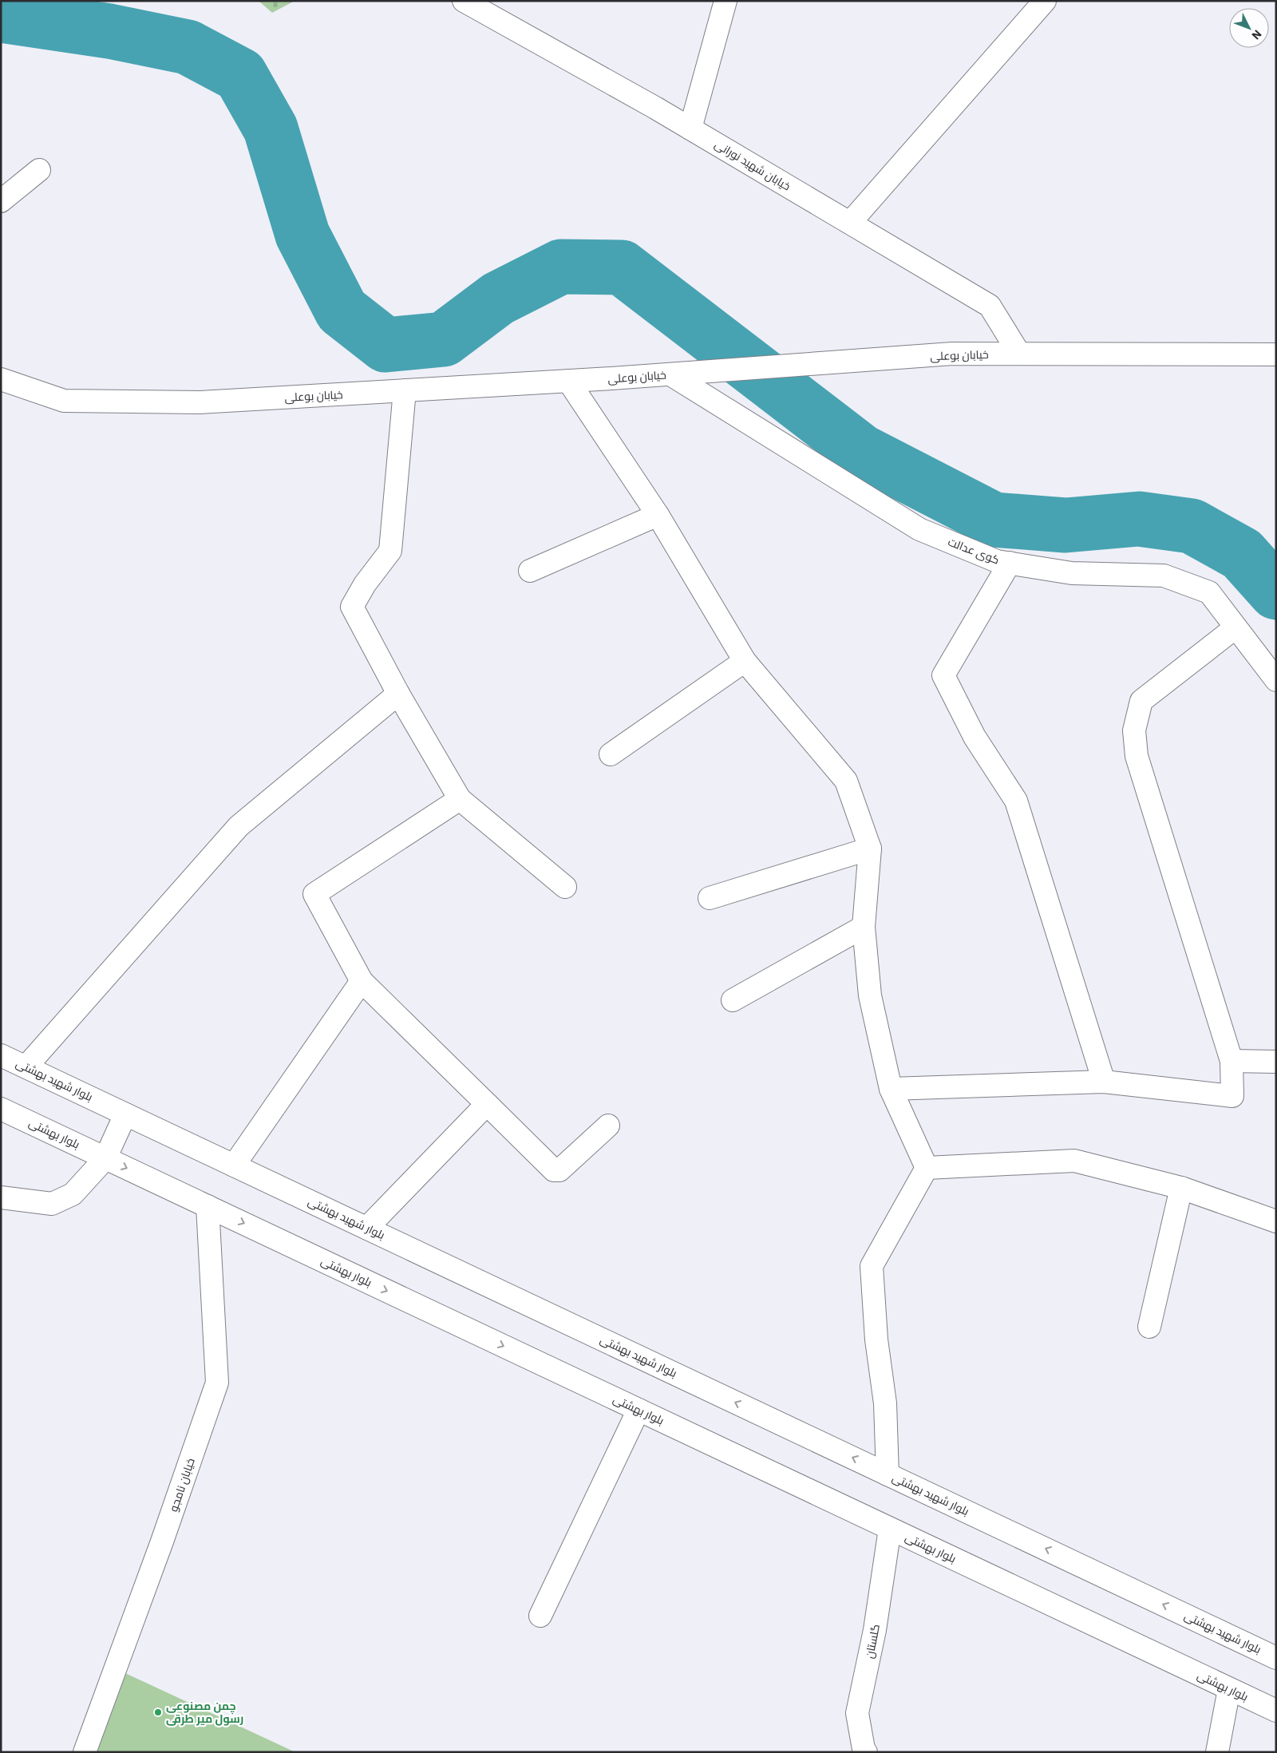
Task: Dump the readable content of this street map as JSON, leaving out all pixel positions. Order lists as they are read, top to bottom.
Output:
{
  "streets": {
    "street": [
      "خیابان شهید نورانی",
      "خیابان بوعلی",
      "کوی عدالت",
      "بلوار شهید بهشتی",
      "بلوار بهشتی",
      "خیابان نامجو",
      "گلستان"
    ]
  },
  "crossings": [
    ["خیابان شهید نورانی", "خیابان بوعلی"],
    ["خیابان بوعلی", "کوی عدالت"],
    ["بلوار بهشتی", "خیابان نامجو"],
    ["بلوار بهشتی", "گلستان"]
  ],
  "one_way": ["بلوار شهید بهشتی", "بلوار بهشتی"],
  "places": ["چمن مصنوعی رسول میر طرقی"],
  "north": "bottom right"
}
